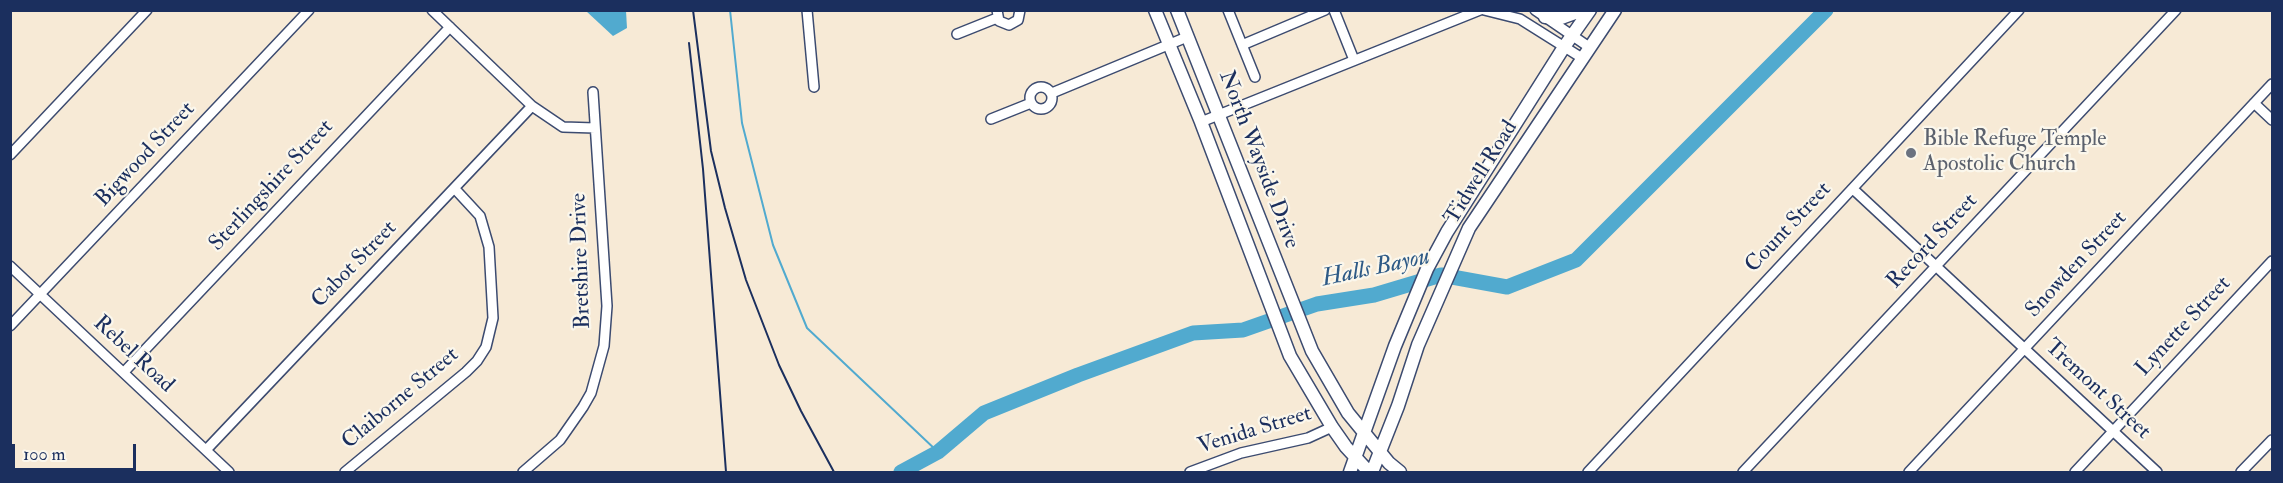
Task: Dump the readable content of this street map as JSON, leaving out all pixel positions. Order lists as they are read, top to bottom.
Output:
{
  "streets": {
    "main road": ["North Wayside Drive", "Tidwell Road"],
    "street": [
      "Bigwood Street",
      "Sterlingshire Street",
      "Count Street",
      "Record Street",
      "Bretshire Drive",
      "Cabot Street",
      "Snowden Street",
      "Lynette Street",
      "Rebel Road",
      "Tremont Street",
      "Claiborne Street",
      "Venida Street"
    ]
  },
  "crossings": [
    ["Bigwood Street", "Rebel Road"],
    ["North Wayside Drive", "Tidwell Road"],
    ["North Wayside Drive", "Venida Street"],
    ["Sterlingshire Street", "Rebel Road"],
    ["Count Street", "Tremont Street"],
    ["Record Street", "Tremont Street"],
    ["Cabot Street", "Rebel Road"],
    ["Cabot Street", "Claiborne Street"],
    ["Snowden Street", "Tremont Street"],
    ["Lynette Street", "Tremont Street"]
  ],
  "water": ["Halls Bayou"],
  "places": ["Bible Refuge Temple Apostolic Church"],
  "scale_bar": "100 m"
}
